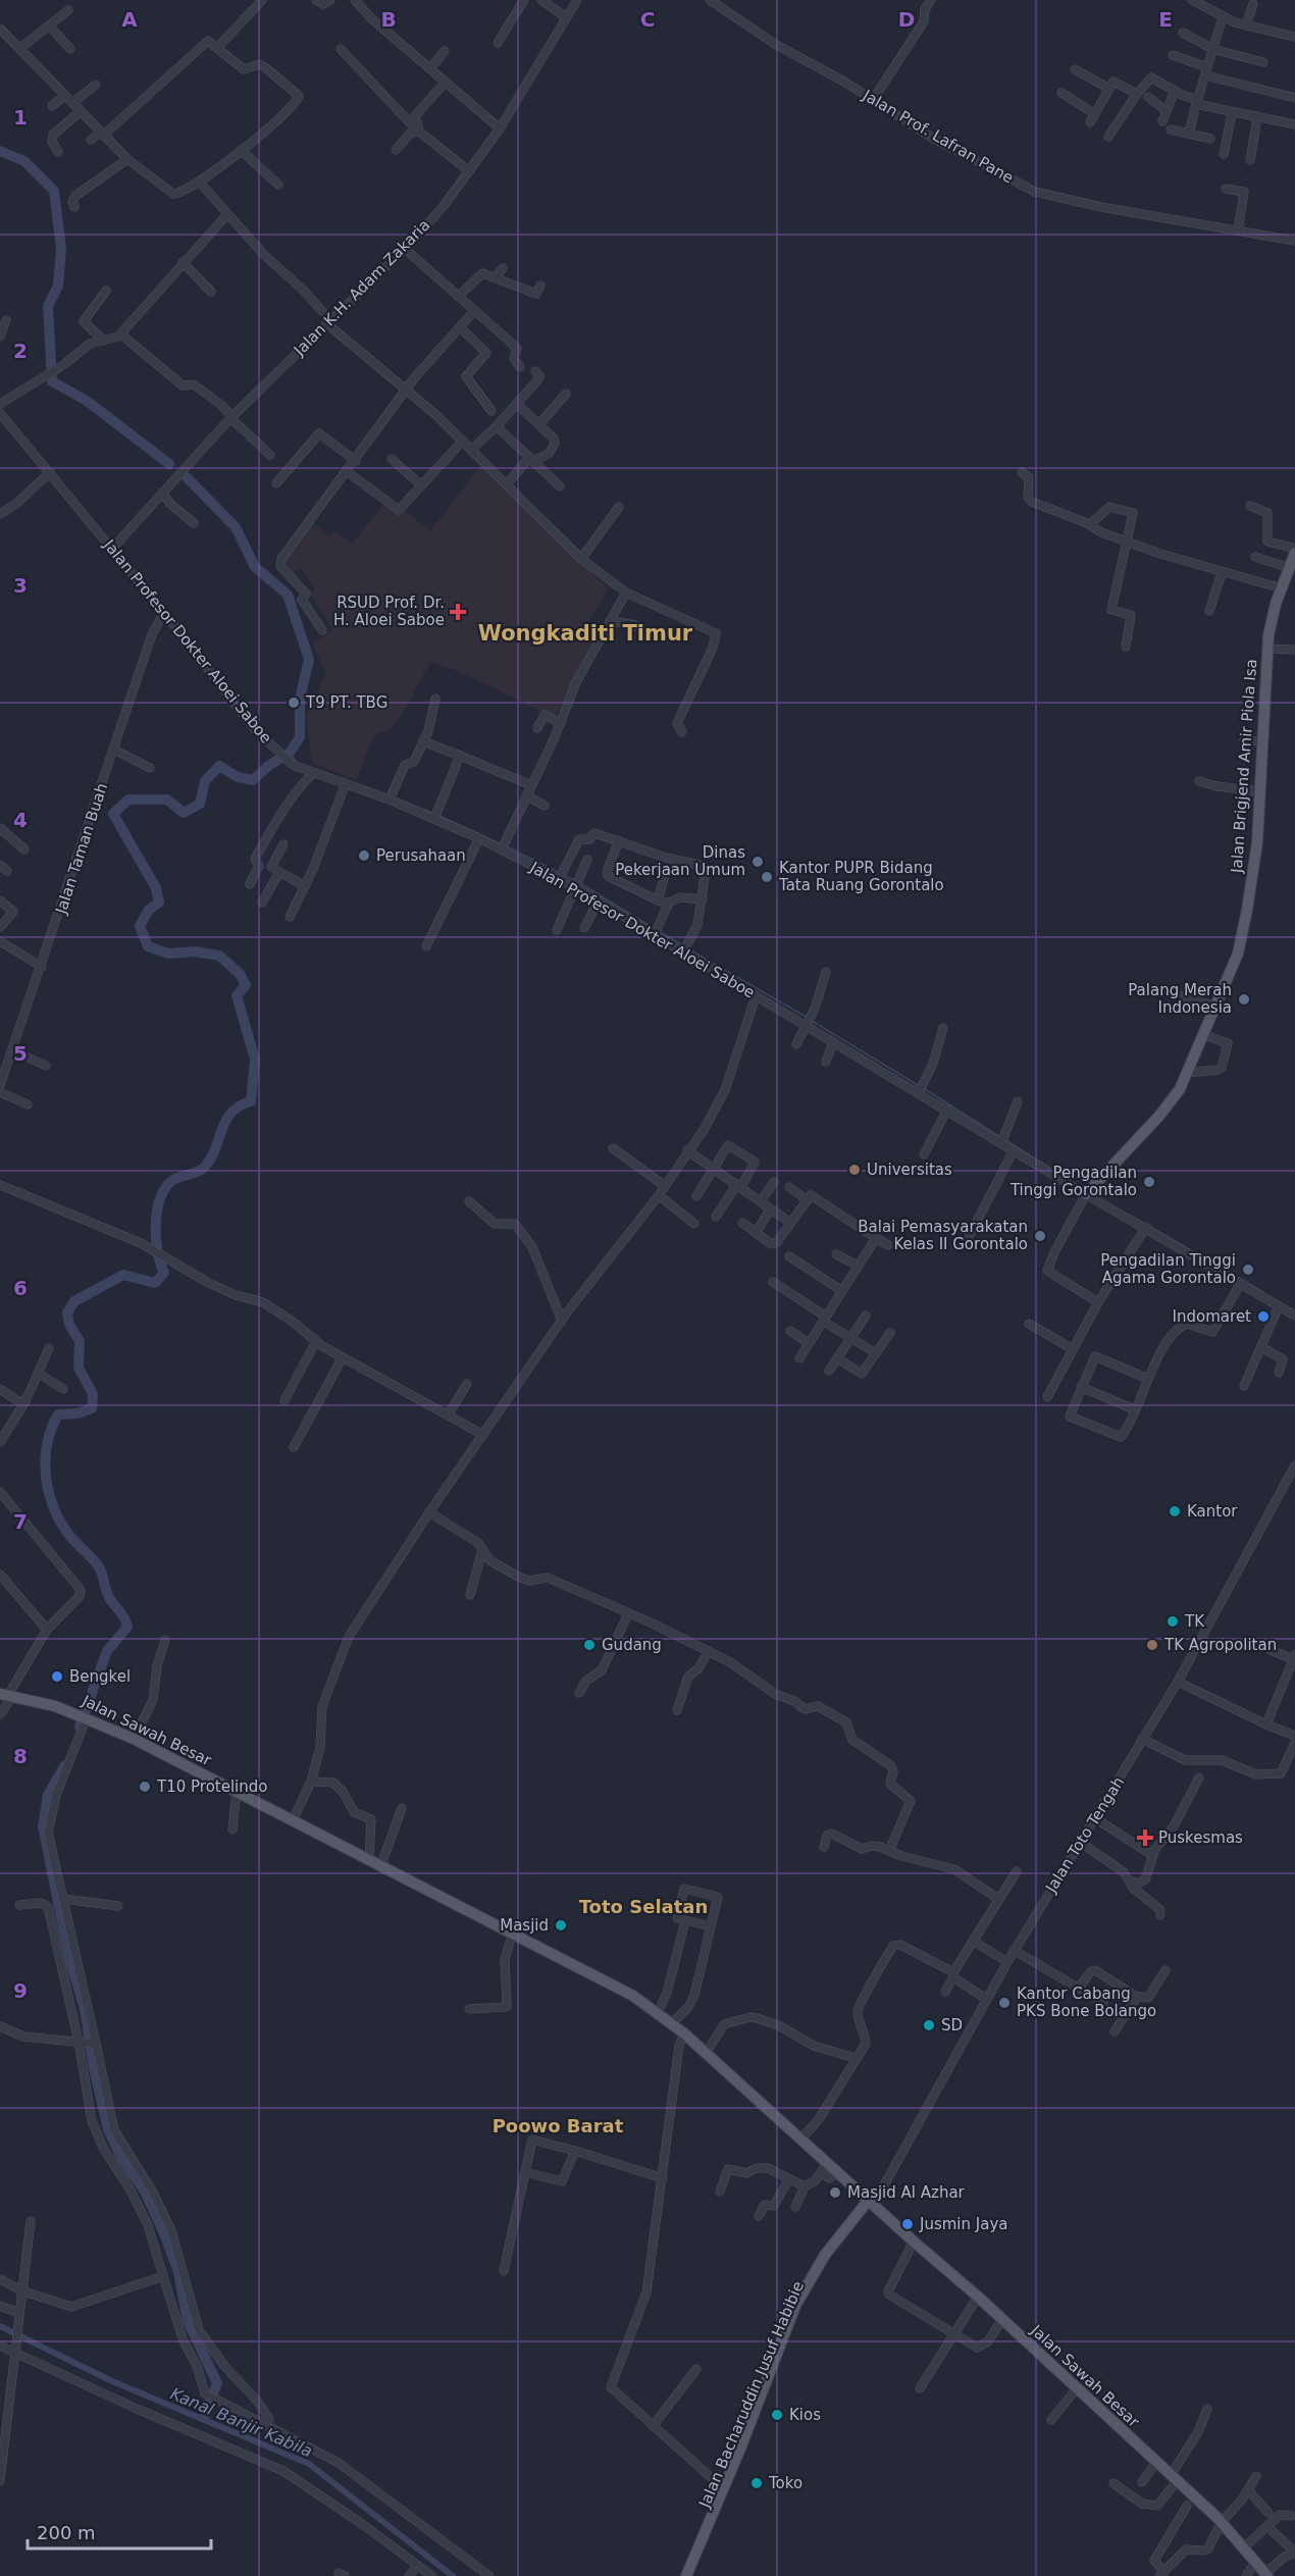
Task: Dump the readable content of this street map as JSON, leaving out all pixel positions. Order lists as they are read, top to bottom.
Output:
{
  "streets": {
    "main road": ["Jalan Brigjend Amir Piola Isa", "Jalan Sawah Besar", "Jalan Bacharuddin Jusuf Habibie"],
    "street": [
      "Jalan Prof. Lafran Pane",
      "Jalan K.H. Adam Zakaria",
      "Jalan Profesor Dokter Aloei Saboe",
      "Jalan Taman Buah",
      "Jalan Toto Tengah"
    ]
  },
  "crossings": [
    ["Jalan K.H. Adam Zakaria", "Jalan Profesor Dokter Aloei Saboe"],
    ["Jalan Profesor Dokter Aloei Saboe", "Jalan Brigjend Amir Piola Isa"],
    ["Jalan Profesor Dokter Aloei Saboe", "Jalan Taman Buah"],
    ["Jalan Sawah Besar", "Jalan Toto Tengah"],
    ["Jalan Sawah Besar", "Jalan Bacharuddin Jusuf Habibie"],
    ["Jalan Toto Tengah", "Jalan Bacharuddin Jusuf Habibie"]
  ],
  "districts": ["Wongkaditi Timur", "Toto Selatan", "Poowo Barat"],
  "water": ["Kanal Banjir Kabila"],
  "places": {
    "health": ["RSUD Prof. Dr. H. Aloei Saboe", "Puskesmas"],
    "other": [
      "T9 PT. TBG",
      "Perusahaan",
      "Dinas Pekerjaan Umum",
      "Kantor PUPR Bidang Tata Ruang Gorontalo",
      "Palang Merah Indonesia",
      "Universitas",
      "Pengadilan Tinggi Gorontalo",
      "Balai Pemasyarakatan Kelas II Gorontalo",
      "Pengadilan Tinggi Agama Gorontalo",
      "Indomaret",
      "Kantor",
      "TK",
      "Gudang",
      "TK Agropolitan",
      "Bengkel",
      "T10 Protelindo",
      "Masjid",
      "Kantor Cabang PKS Bone Bolango",
      "SD",
      "Masjid Al Azhar",
      "Jusmin Jaya",
      "Kios",
      "Toko"
    ]
  },
  "scale_bar": "200 m",
  "grid": {
    "columns": [
      "A",
      "B",
      "C",
      "D",
      "E"
    ],
    "rows": [
      "1",
      "2",
      "3",
      "4",
      "5",
      "6",
      "7",
      "8",
      "9"
    ]
  }
}
